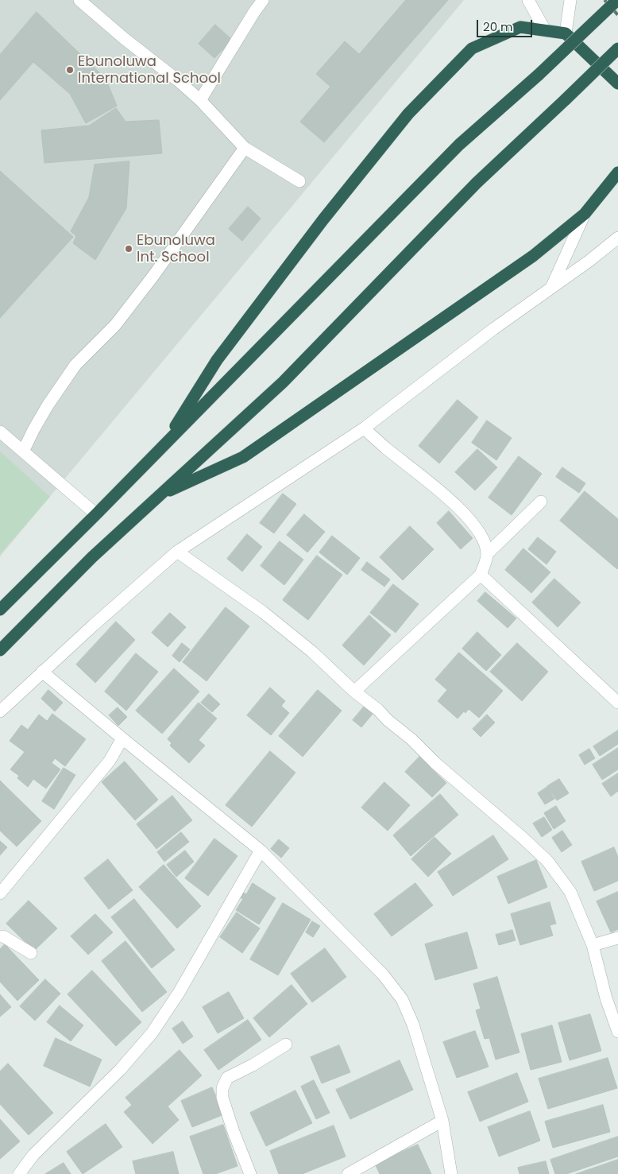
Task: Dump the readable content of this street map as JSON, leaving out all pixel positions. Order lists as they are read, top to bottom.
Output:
{
  "places": ["Ebunoluwa International School", "Ebunoluwa Int. School"],
  "scale_bar": "20 m"
}
